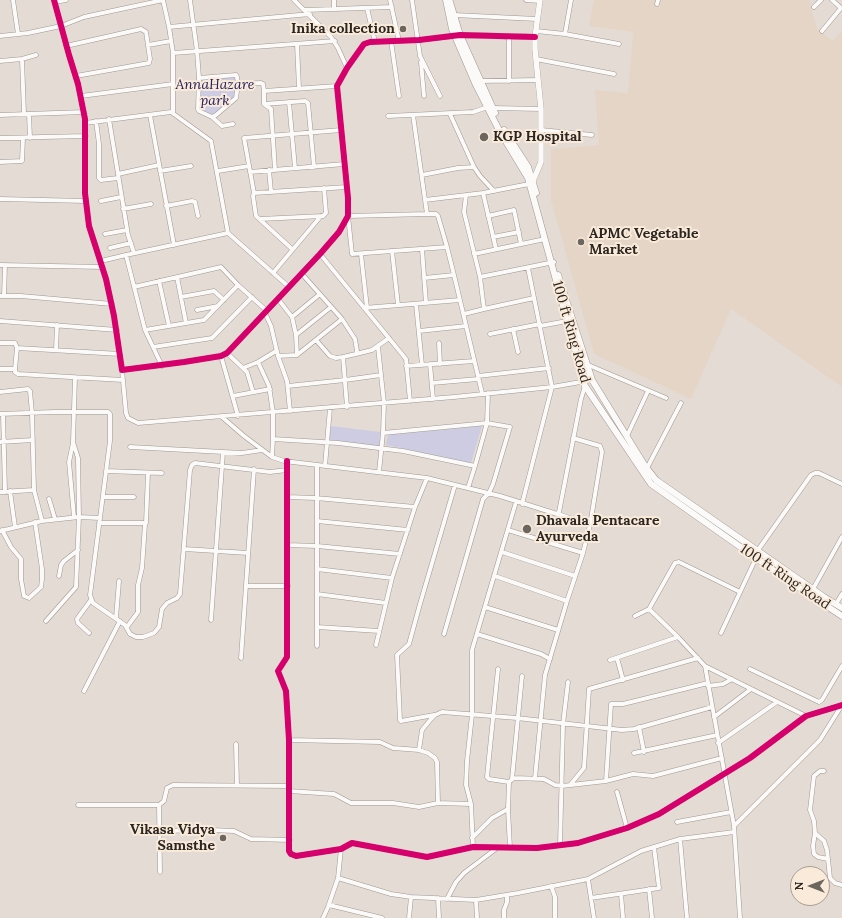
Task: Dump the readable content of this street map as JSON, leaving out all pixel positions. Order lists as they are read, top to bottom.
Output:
{
  "streets": {
    "main road": ["100 ft Ring Road"]
  },
  "parks": ["AnnaHazare park"],
  "places": [
    "Inika collection",
    "KGP Hospital",
    "APMC Vegetable Market",
    "Dhavala Pentacare Ayurveda",
    "Vikasa Vidya Samsthe"
  ],
  "north": "left"
}
